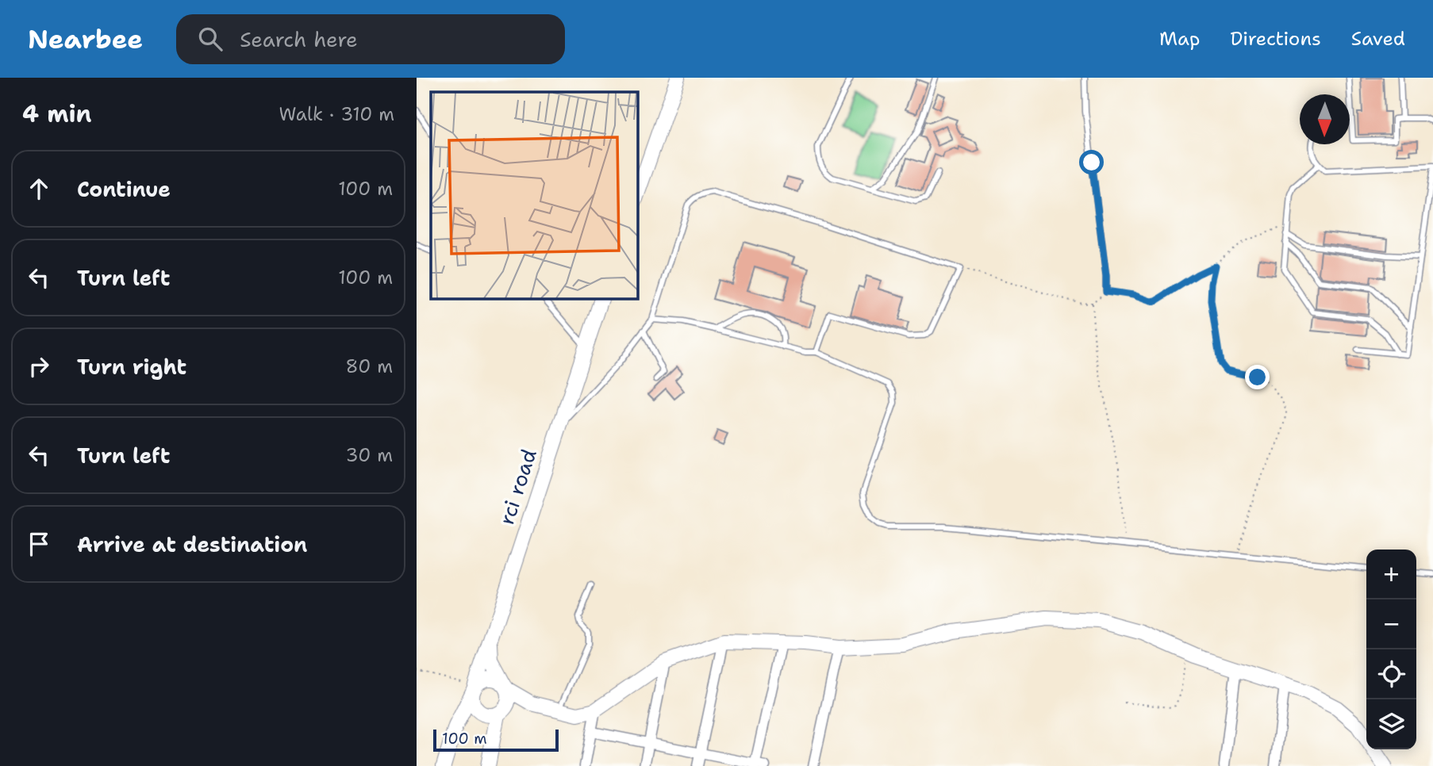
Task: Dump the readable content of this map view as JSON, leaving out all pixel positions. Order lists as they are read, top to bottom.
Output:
{
  "streets": {
    "main road": ["rci road"]
  },
  "scale_bar": "100 m",
  "north": "bottom",
  "page": {
    "header": "Nearbee",
    "search": "Search here",
    "nav": ["Map", "Directions", "Saved"],
    "heading": ["4 min", "Walk · 310 m"],
    "list": [
      ["Continue", "100 m"],
      ["Turn left", "100 m"],
      ["Turn right", "80 m"],
      ["Turn left", "30 m"],
      "Arrive at destination"
    ],
    "map_buttons": ["+", "−"],
    "scale": "100 m"
  }
}
